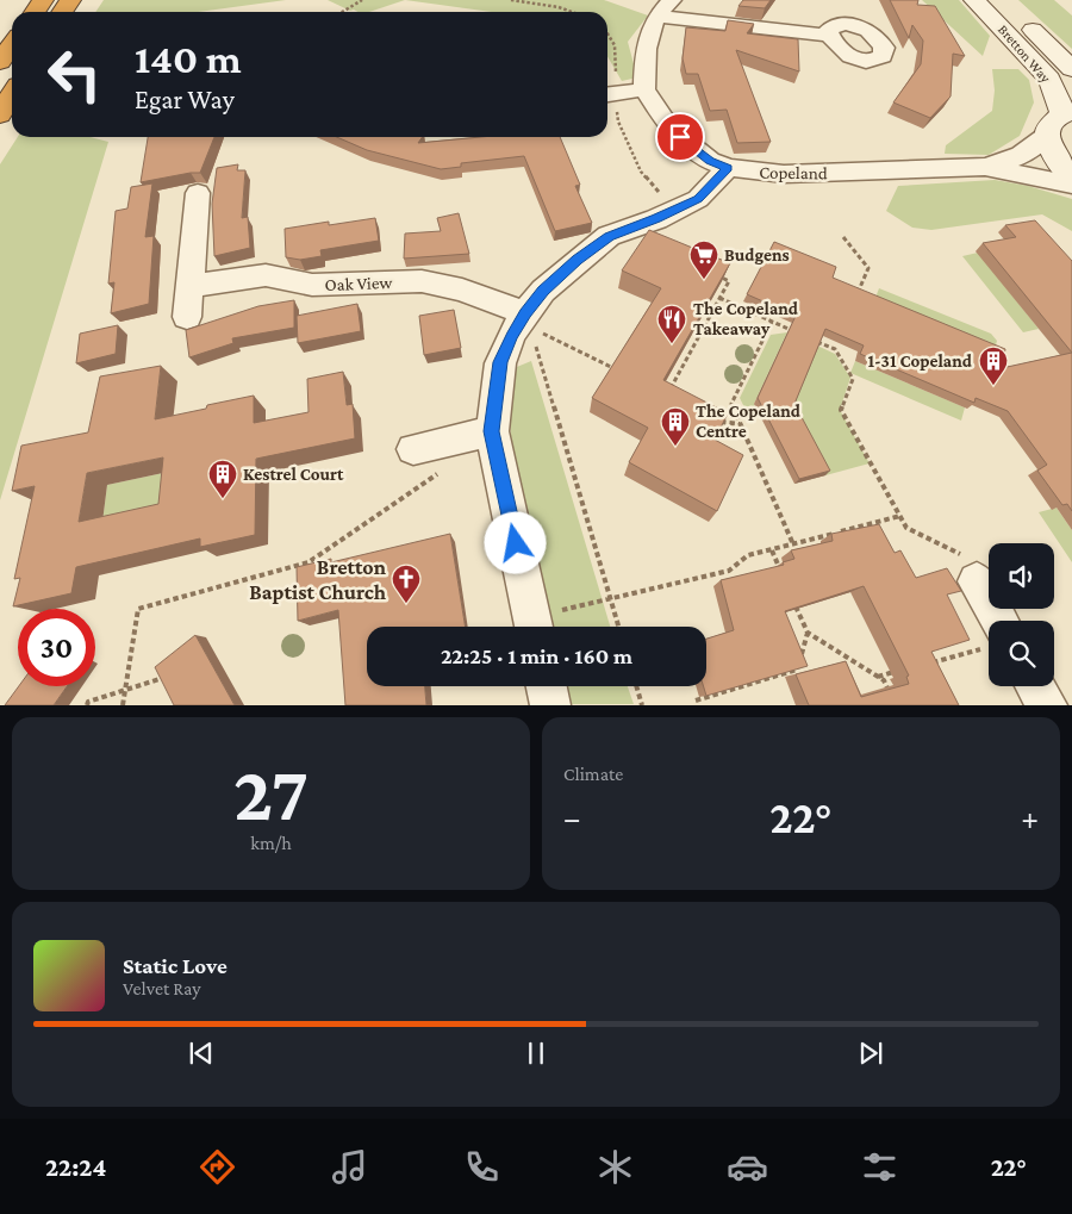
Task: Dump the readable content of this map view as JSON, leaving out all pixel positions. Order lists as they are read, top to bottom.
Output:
{
  "streets": {
    "street": ["Bretton Way", "Copeland", "Oak View"]
  },
  "crossings": [
    ["Bretton Way", "Copeland"]
  ],
  "places": {
    "supermarket": ["Budgens"],
    "restaurant": ["The Copeland Takeaway"],
    "building": ["1-31 Copeland", "The Copeland Centre", "Kestrel Court"],
    "church": ["Bretton Baptist Church"]
  },
  "page": {
    "turn": ["140 m", "Egar Way"],
    "limit": "30",
    "trip": "22:25 · 1 min · 160 m",
    "tile": [
      ["27", "km/h"],
      "Climate"
    ],
    "heat": ["−", "22°", "+"],
    "song": ["Static Love", "Velvet Ray"],
    "tabs": ["22:24", "22°"]
  }
}
